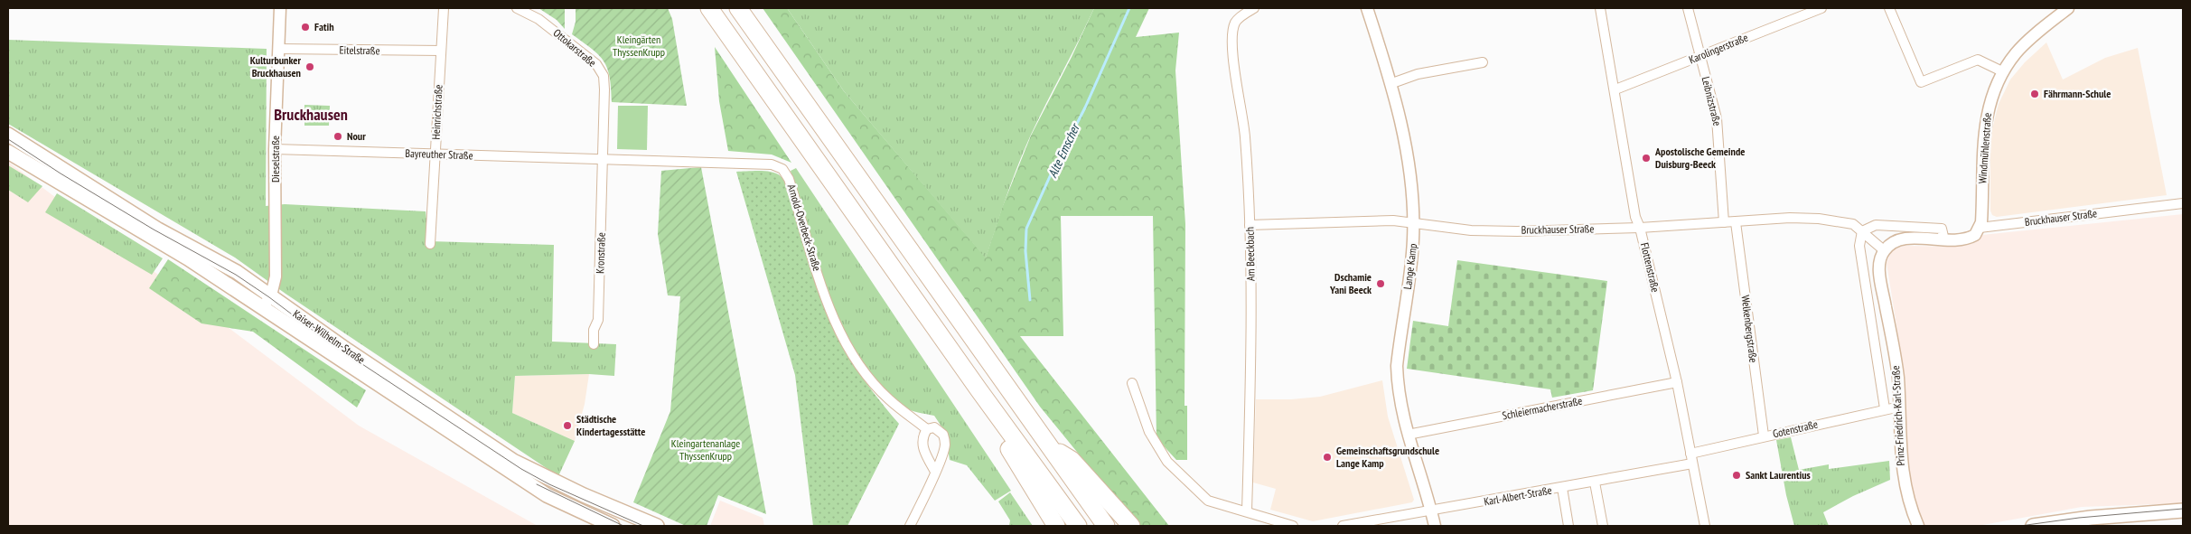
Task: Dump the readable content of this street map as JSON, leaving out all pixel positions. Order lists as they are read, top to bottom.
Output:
{
  "streets": {
    "main road": ["Kaiser-Wilhelm-Straße"],
    "street": [
      "Ottokarstraße",
      "Karolingerstraße",
      "Eitelstraße",
      "Leibnizstraße",
      "Heinrichstraße",
      "Windmühlenstraße",
      "Bayreuther Straße",
      "Dieselstraße",
      "Bruckhauser Straße",
      "Arnold-Overbeck-Straße",
      "Kronstraße",
      "Am Beeckbach",
      "Lange Kamp",
      "Flottenstraße",
      "Welkenbergstraße",
      "Schleiermacherstraße",
      "Prinz-Friedrich-Karl-Straße",
      "Gotenstraße",
      "Karl-Albert-Straße"
    ]
  },
  "crossings": [
    ["Ottokarstraße", "Bayreuther Straße"],
    ["Ottokarstraße", "Arnold-Overbeck-Straße"],
    ["Ottokarstraße", "Kronstraße"],
    ["Karolingerstraße", "Leibnizstraße"],
    ["Karolingerstraße", "Flottenstraße"],
    ["Eitelstraße", "Heinrichstraße"],
    ["Eitelstraße", "Dieselstraße"],
    ["Leibnizstraße", "Bruckhauser Straße"],
    ["Heinrichstraße", "Bayreuther Straße"],
    ["Windmühlenstraße", "Bruckhauser Straße"],
    ["Bayreuther Straße", "Dieselstraße"],
    ["Bayreuther Straße", "Arnold-Overbeck-Straße"],
    ["Bayreuther Straße", "Kronstraße"],
    ["Dieselstraße", "Kaiser-Wilhelm-Straße"],
    ["Bruckhauser Straße", "Am Beeckbach"],
    ["Bruckhauser Straße", "Lange Kamp"],
    ["Bruckhauser Straße", "Flottenstraße"],
    ["Bruckhauser Straße", "Welkenbergstraße"],
    ["Bruckhauser Straße", "Prinz-Friedrich-Karl-Straße"],
    ["Arnold-Overbeck-Straße", "Kronstraße"],
    ["Lange Kamp", "Schleiermacherstraße"],
    ["Lange Kamp", "Karl-Albert-Straße"],
    ["Flottenstraße", "Schleiermacherstraße"],
    ["Flottenstraße", "Gotenstraße"],
    ["Flottenstraße", "Karl-Albert-Straße"],
    ["Welkenbergstraße", "Gotenstraße"],
    ["Prinz-Friedrich-Karl-Straße", "Gotenstraße"]
  ],
  "districts": ["Bruckhausen"],
  "water": ["Alte Emscher"],
  "parks": ["Kleingärten ThyssenKrupp", "Kleingartenanlage ThyssenKrupp"],
  "places": [
    "Fatih",
    "Kulturbunker Bruckhausen",
    "Fährmann-Schule",
    "Nour",
    "Apostolische Gemeinde Duisburg-Beeck",
    "Dschamie Yani Beeck",
    "Städtische Kindertagesstätte",
    "Gemeinschaftsgrundschule Lange Kamp",
    "Sankt Laurentius"
  ]
}
